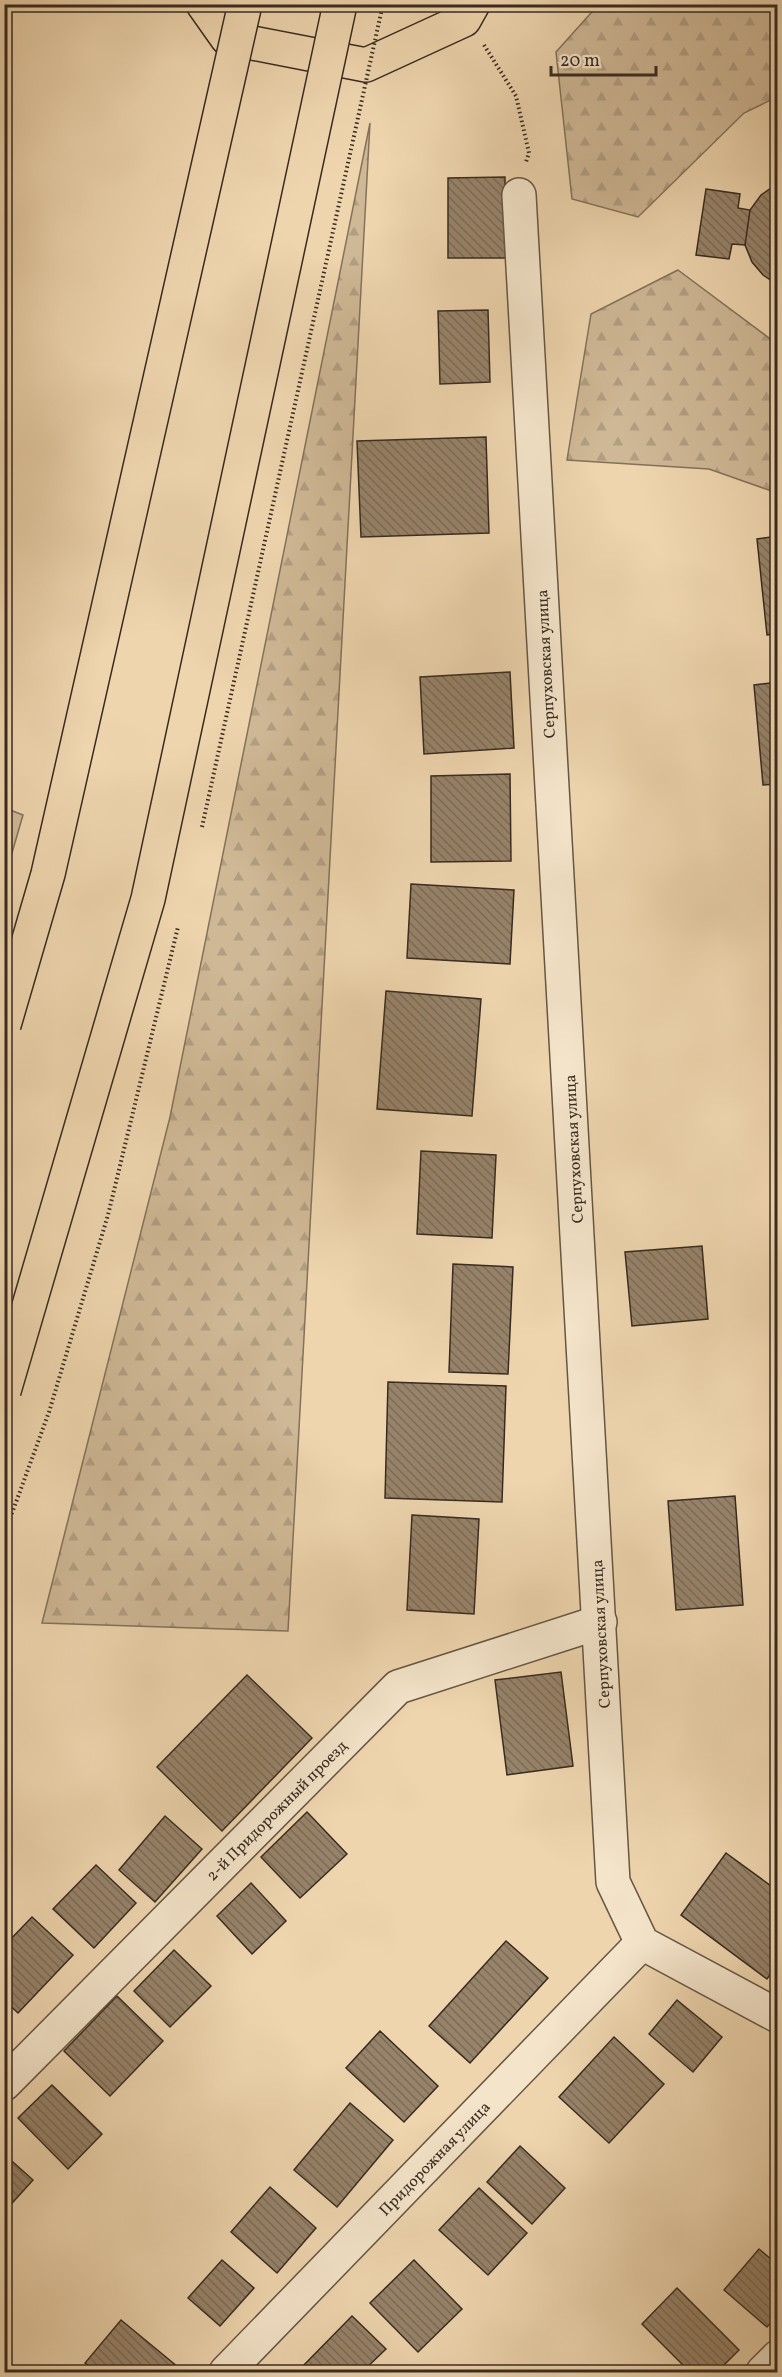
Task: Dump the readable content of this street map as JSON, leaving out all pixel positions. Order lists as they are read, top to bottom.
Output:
{
  "streets": {
    "street": ["Серпуховская улица", "2-й Придорожный проезд", "Придорожная улица"]
  },
  "crossings": [
    ["Серпуховская улица", "2-й Придорожный проезд"],
    ["Серпуховская улица", "Придорожная улица"]
  ],
  "scale_bar": "20 m"
}
